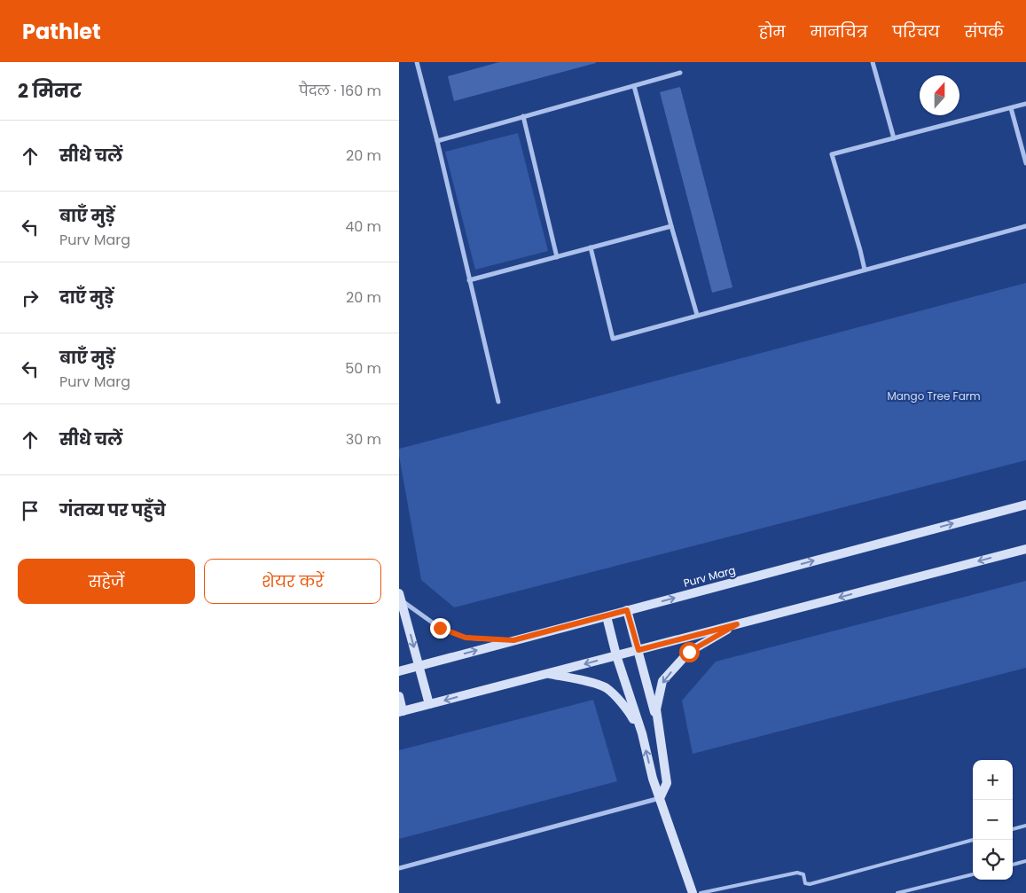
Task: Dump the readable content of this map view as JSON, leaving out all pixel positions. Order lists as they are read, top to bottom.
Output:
{
  "streets": {
    "main road": ["Purv Marg"]
  },
  "parks": ["Mango Tree Farm"],
  "north": "top",
  "page": {
    "header": "Pathlet",
    "nav": [
      "होम",
      "मानचित्र",
      "परिचय",
      "संपर्क"
    ],
    "heading": ["2 मिनट", "पैदल · 160 m"],
    "list": [
      ["सीधे चलें", "20 m"],
      ["बाएँ मुड़ें", "Purv Marg", "40 m"],
      ["दाएँ मुड़ें", "20 m"],
      ["बाएँ मुड़ें", "Purv Marg", "50 m"],
      ["सीधे चलें", "30 m"],
      "गंतव्य पर पहुँचे"
    ],
    "buttons": ["सहेजें", "शेयर करें"],
    "map_buttons": ["+", "−"]
  }
}
